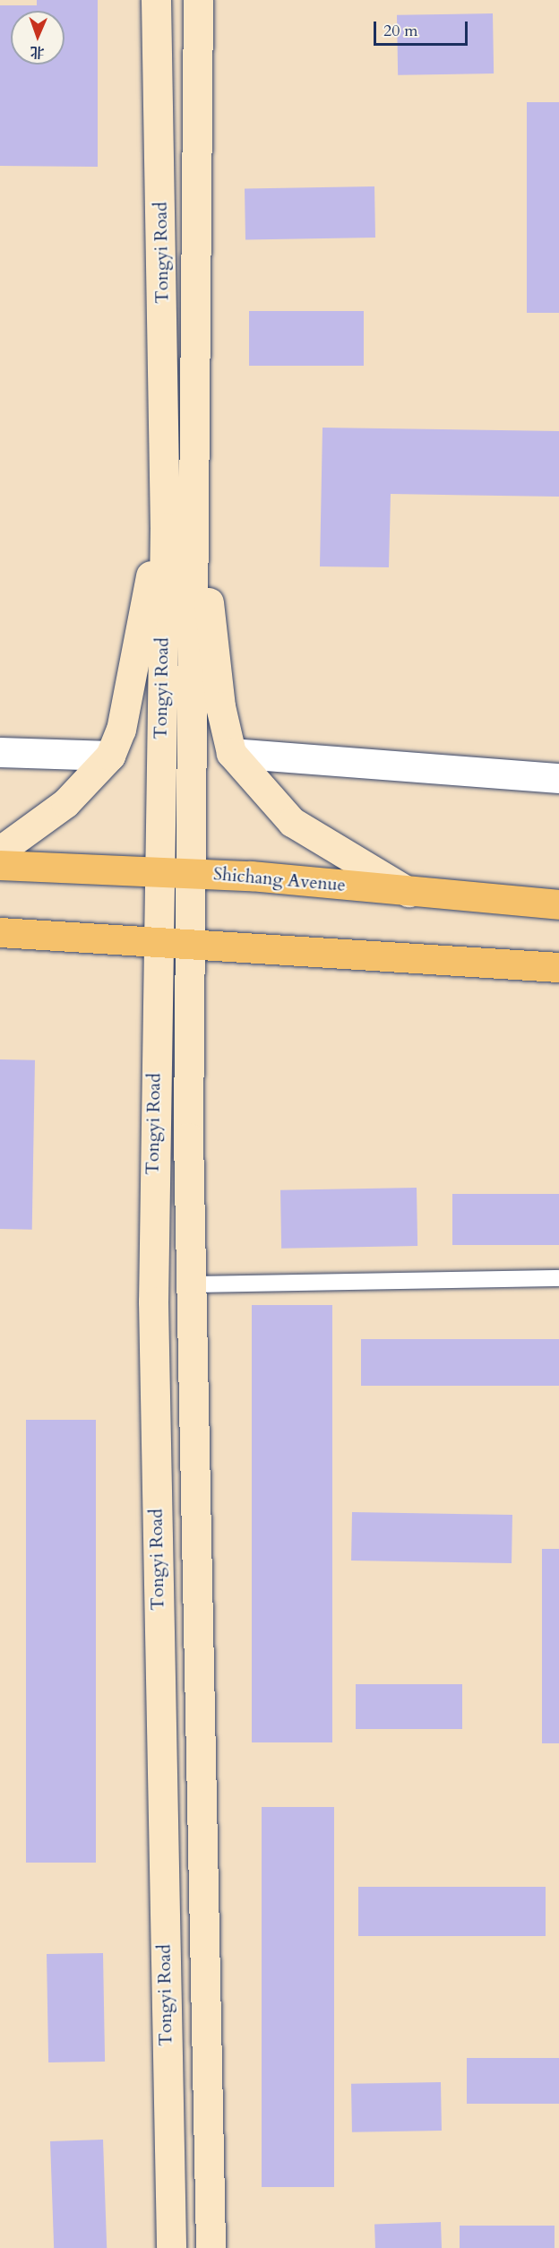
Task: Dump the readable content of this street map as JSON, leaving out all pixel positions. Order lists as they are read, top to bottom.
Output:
{
  "streets": {
    "main road": ["Tongyi Road", "Shichang Avenue"]
  },
  "crossings": [
    ["Tongyi Road", "Shichang Avenue"]
  ],
  "scale_bar": "20 m",
  "north": "bottom"
}
